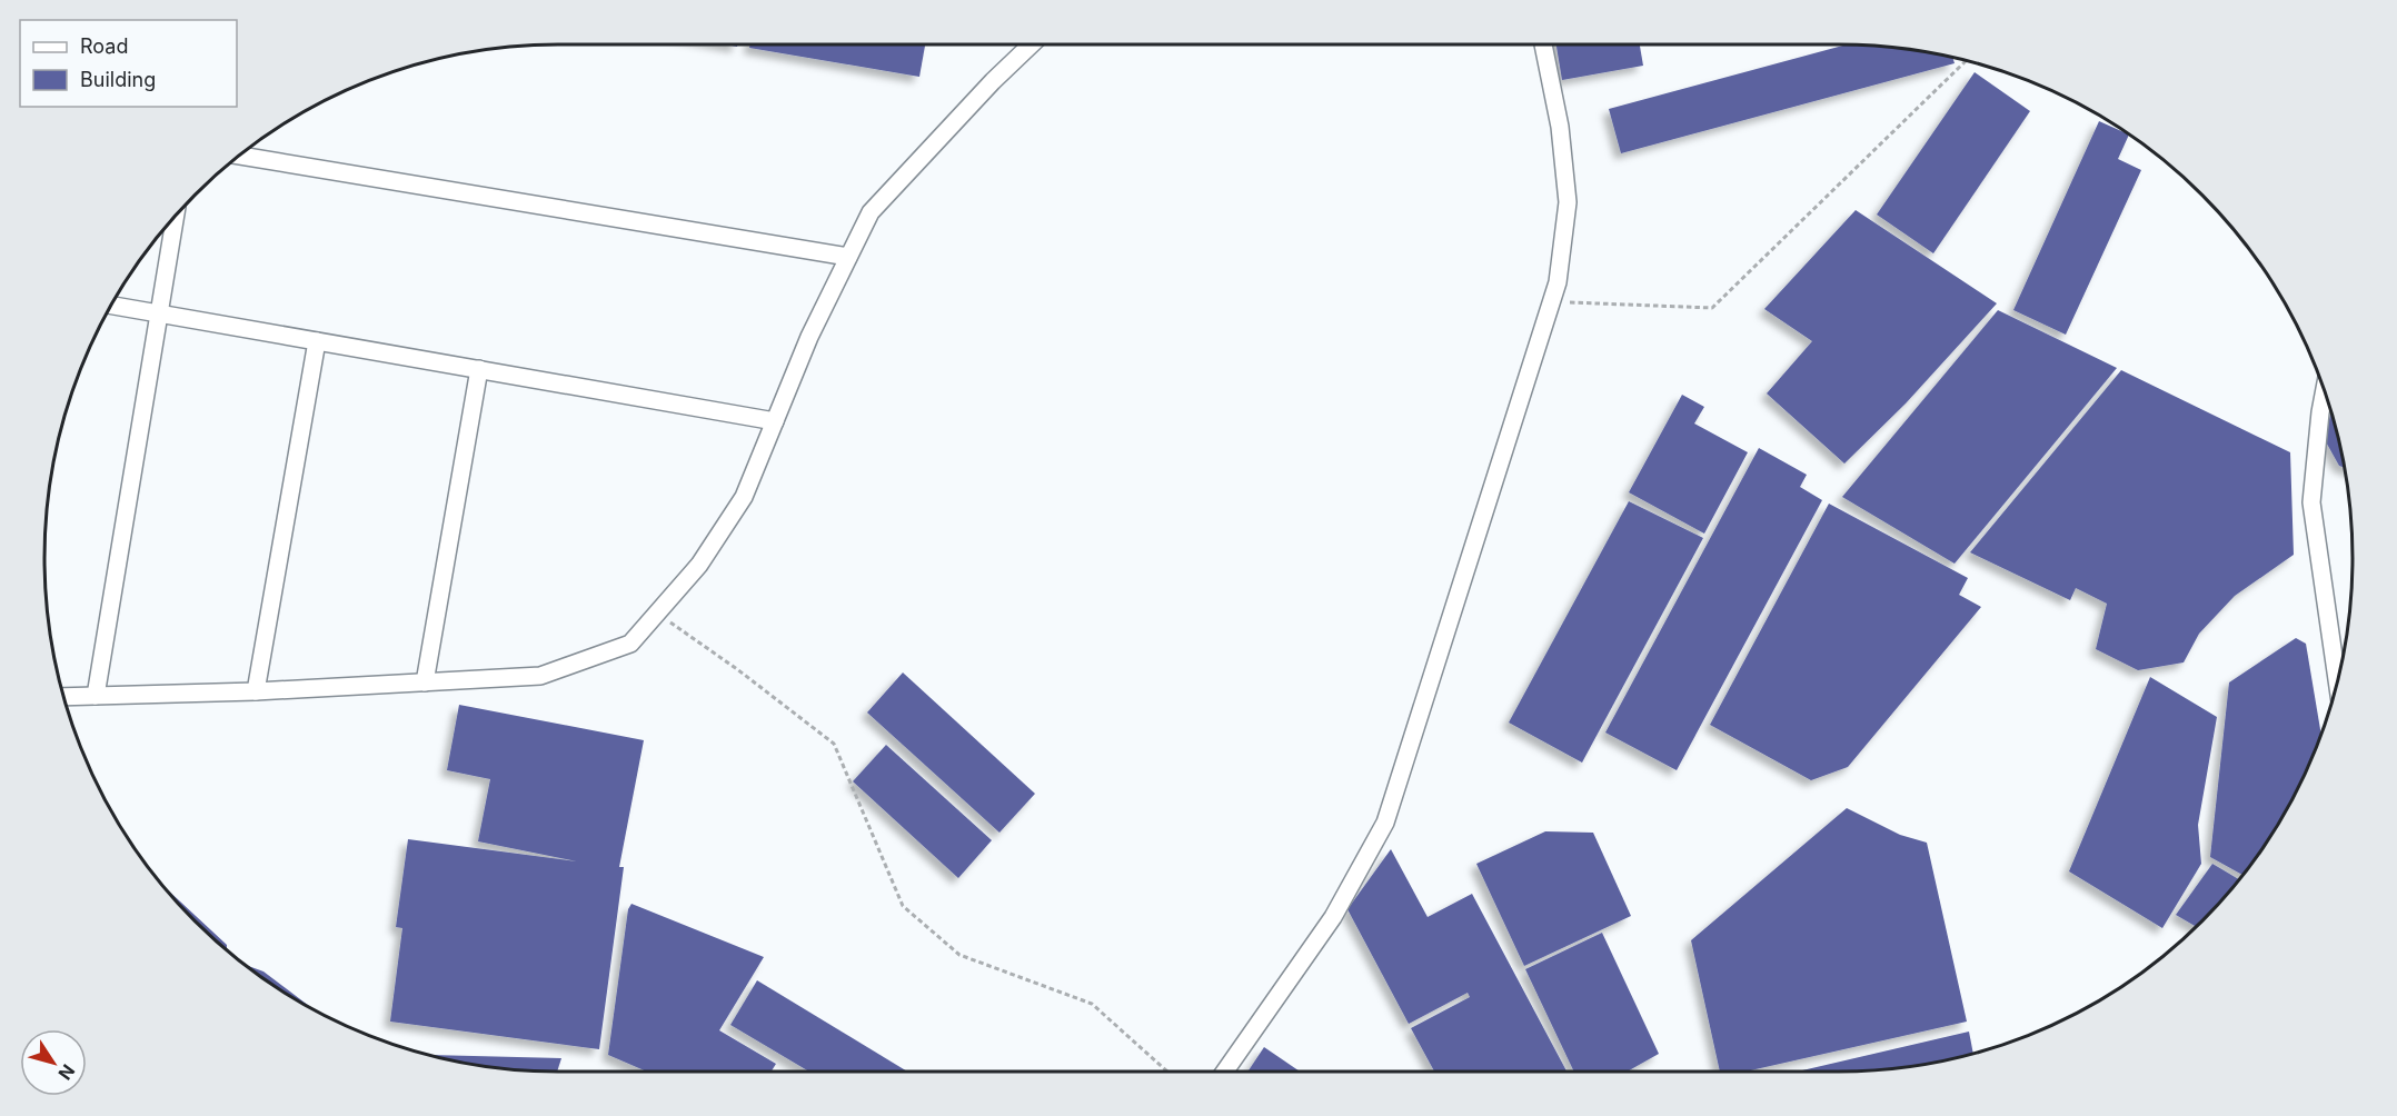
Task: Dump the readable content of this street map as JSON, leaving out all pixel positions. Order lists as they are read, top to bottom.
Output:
{
  "legend": ["Road", "Building"],
  "north": "bottom right"
}
